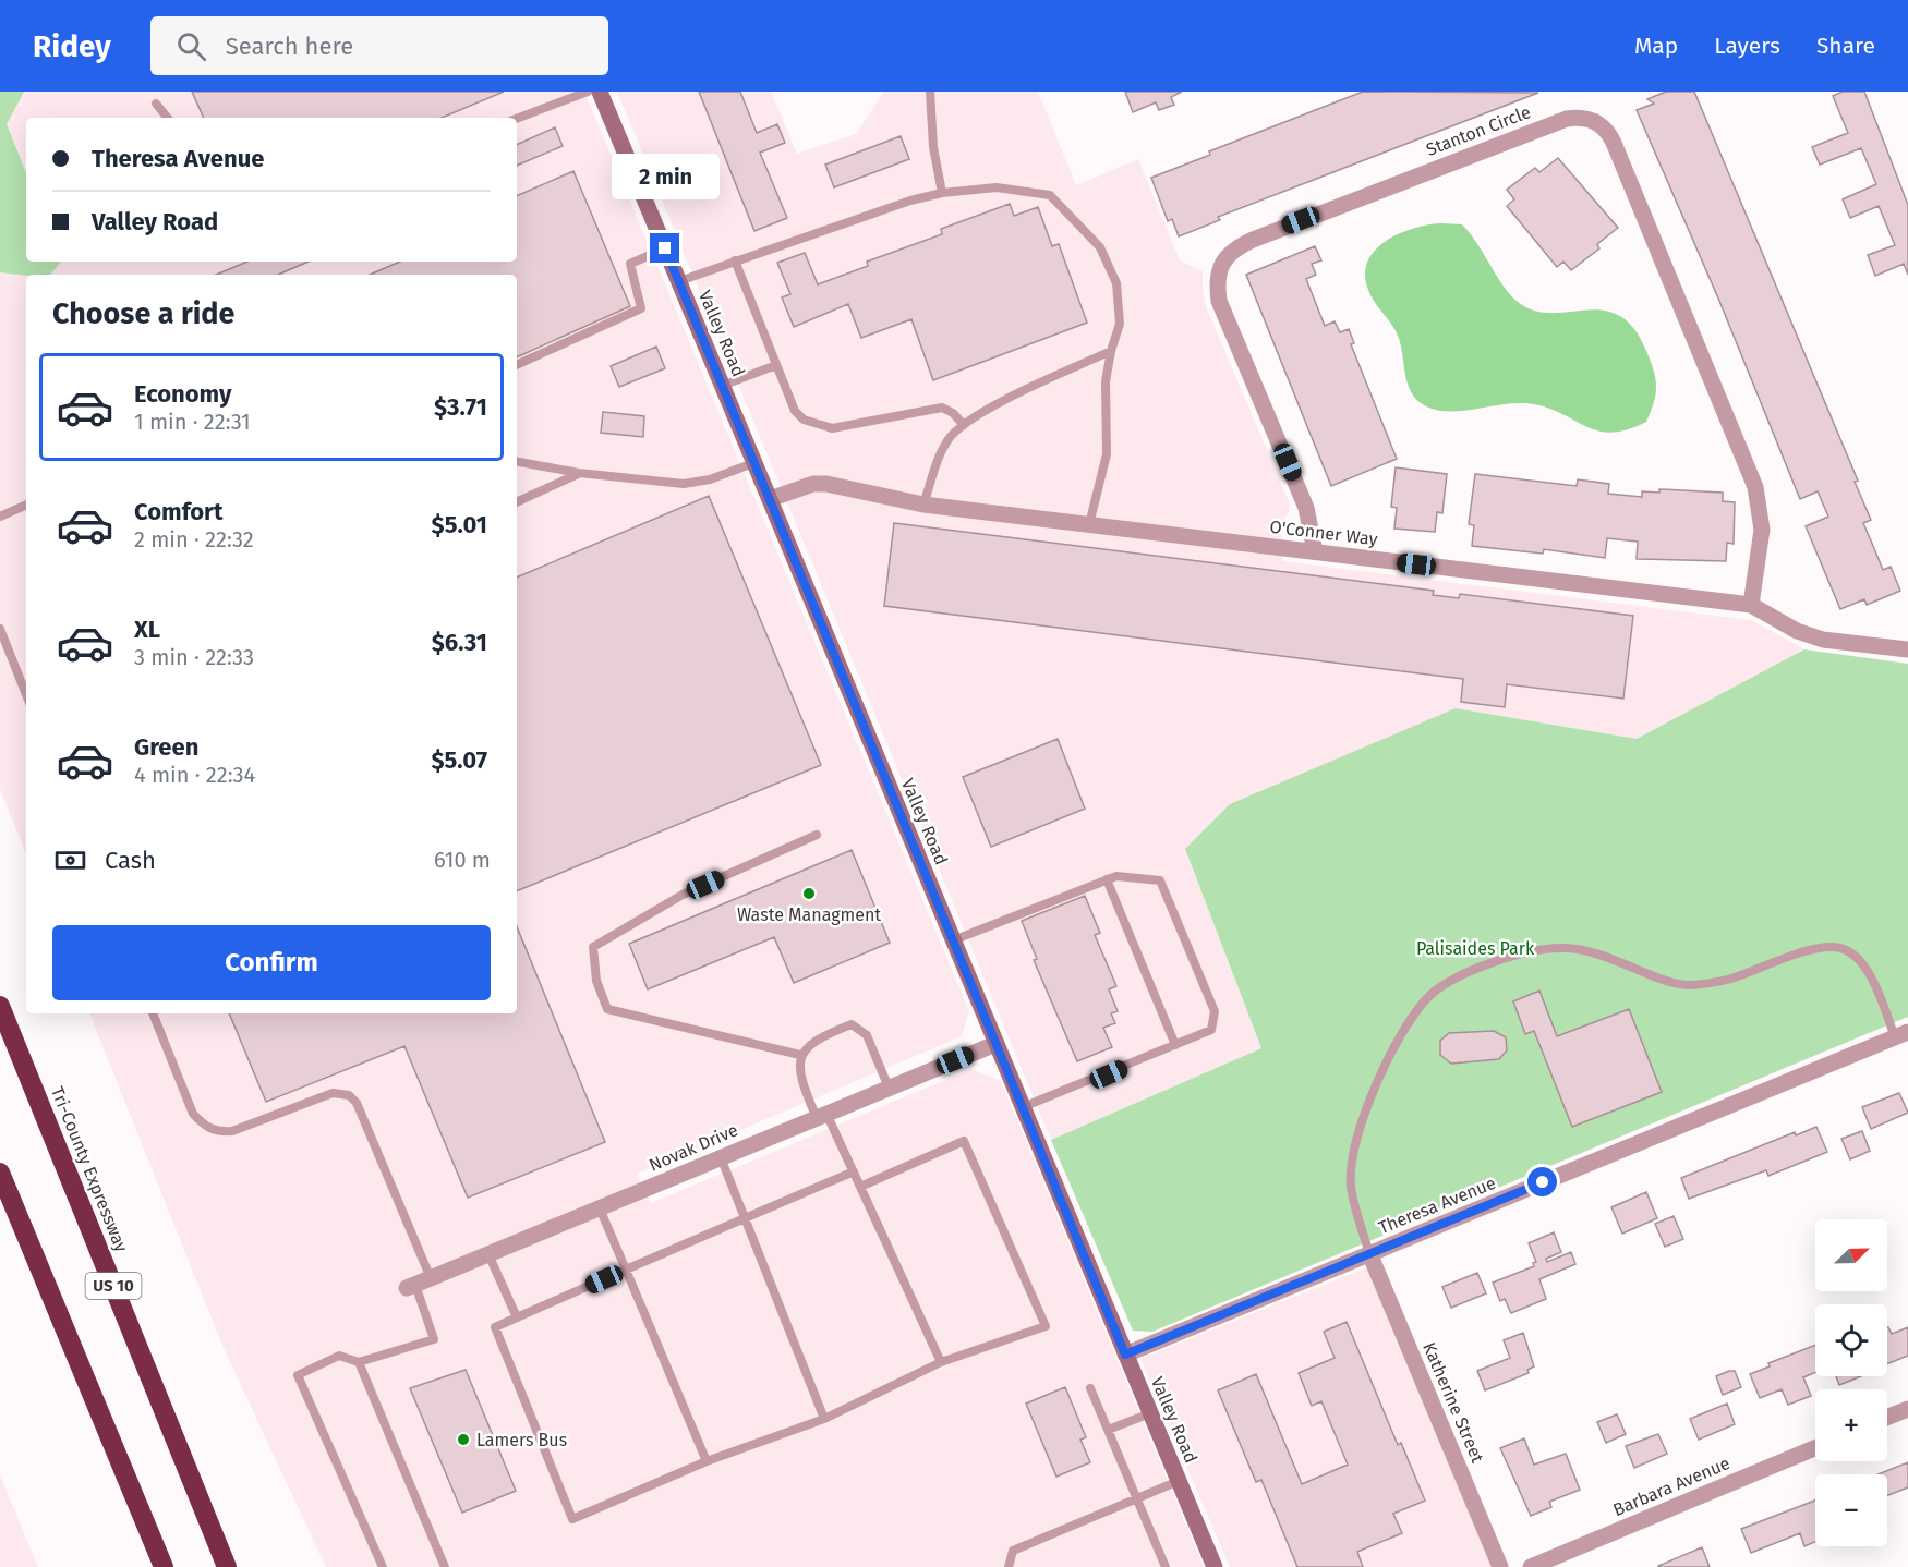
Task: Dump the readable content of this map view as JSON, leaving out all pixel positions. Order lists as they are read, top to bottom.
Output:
{
  "streets": {
    "highway": ["Tri-County Expressway", "US 10"],
    "main road": ["Valley Road"],
    "street": [
      "Stanton Circle",
      "O'Conner Way",
      "Novak Drive",
      "Theresa Avenue",
      "Katherine Street",
      "Barbara Avenue"
    ]
  },
  "crossings": [
    ["Stanton Circle", "O'Conner Way"],
    ["Valley Road", "O'Conner Way"],
    ["Valley Road", "Novak Drive"],
    ["Valley Road", "Theresa Avenue"],
    ["Theresa Avenue", "Katherine Street"]
  ],
  "parks": ["Palisaides Park"],
  "places": ["Waste Managment", "Lamers Bus"],
  "north": "top right",
  "page": {
    "header": "Ridey",
    "search": "Search here",
    "nav": ["Map", "Layers", "Share"],
    "banner": ["Theresa Avenue", "Valley Road"],
    "bubble": "2 min",
    "heading": "Choose a ride",
    "list": [
      {
        "name": "Economy",
        "note": "1 min · 22:31",
        "value": "$3.71"
      },
      {
        "name": "Comfort",
        "note": "2 min · 22:32",
        "value": "$5.01"
      },
      {
        "name": "XL",
        "note": "3 min · 22:33",
        "value": "$6.31"
      },
      {
        "name": "Green",
        "note": "4 min · 22:34",
        "value": "$5.07"
      }
    ],
    "pay": ["Cash", "610 m"],
    "buttons": "Confirm",
    "map_buttons": ["+", "−"]
  }
}
